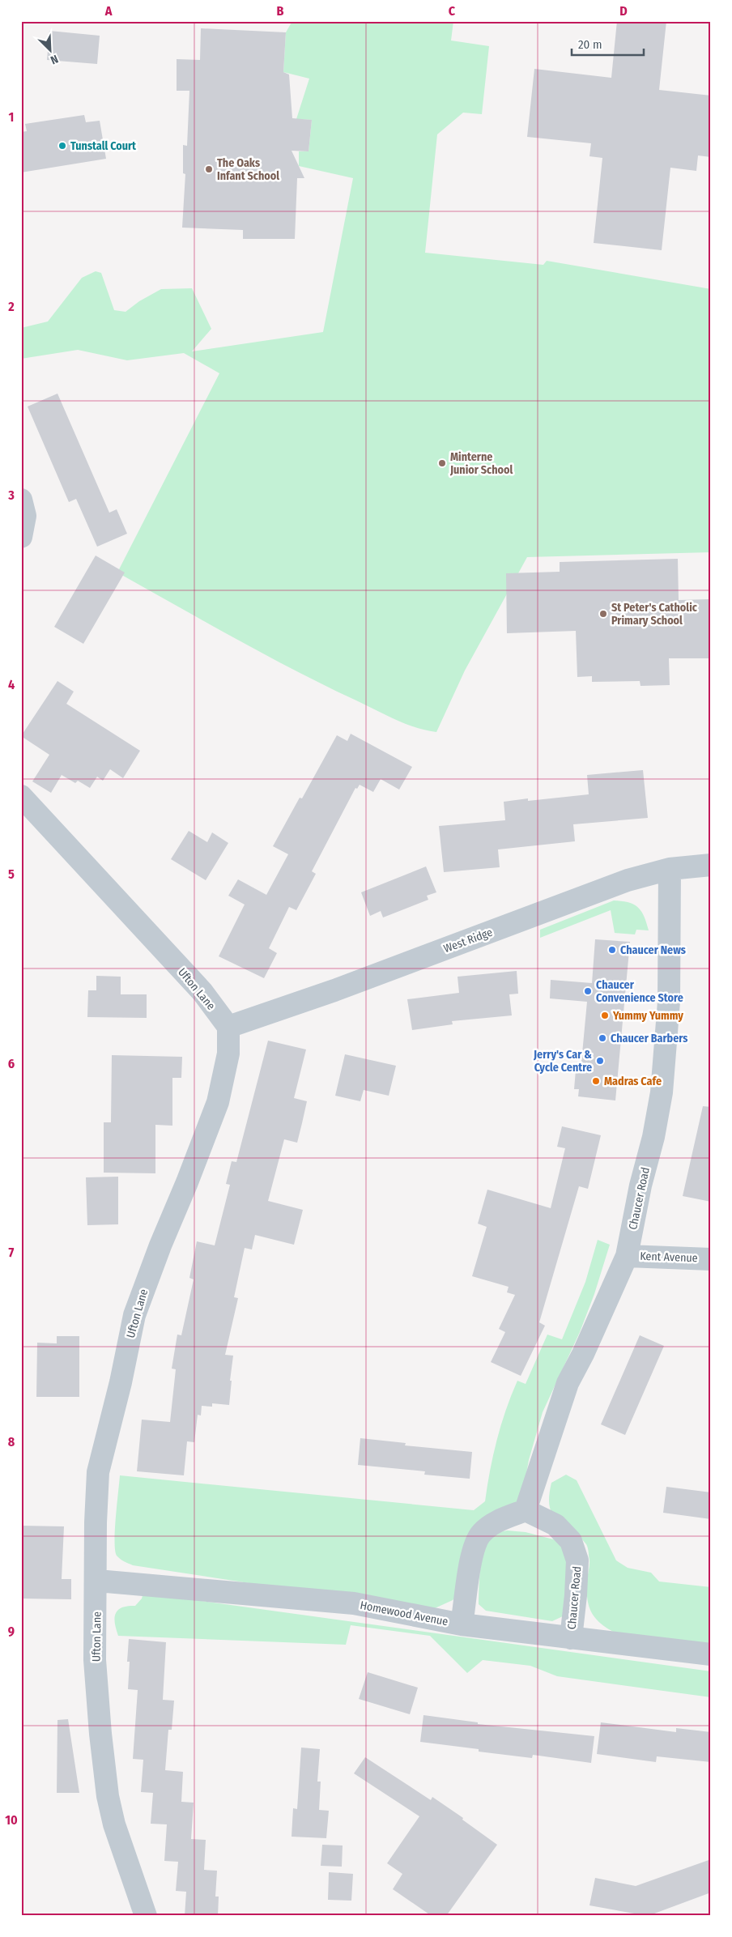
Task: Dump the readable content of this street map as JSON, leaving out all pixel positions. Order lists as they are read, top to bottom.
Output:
{
  "streets": {
    "street": [
      "West Ridge",
      "Ufton Lane",
      "Chaucer Road",
      "Kent Avenue",
      "Homewood Avenue"
    ]
  },
  "crossings": [
    ["West Ridge", "Ufton Lane"],
    ["West Ridge", "Chaucer Road"],
    ["Ufton Lane", "Homewood Avenue"],
    ["Chaucer Road", "Kent Avenue"],
    ["Chaucer Road", "Homewood Avenue"]
  ],
  "places": [
    "Tunstall Court",
    "The Oaks Infant School",
    "Minterne Junior School",
    "St Peter's Catholic Primary School",
    "Chaucer News",
    "Chaucer Convenience Store",
    "Yummy Yummy",
    "Chaucer Barbers",
    "Jerry's Car & Cycle Centre",
    "Madras Cafe"
  ],
  "scale_bar": "20 m",
  "north": "bottom right",
  "grid": {
    "columns": [
      "A",
      "B",
      "C",
      "D"
    ],
    "rows": [
      "1",
      "2",
      "3",
      "4",
      "5",
      "6",
      "7",
      "8",
      "9",
      "10"
    ]
  }
}
